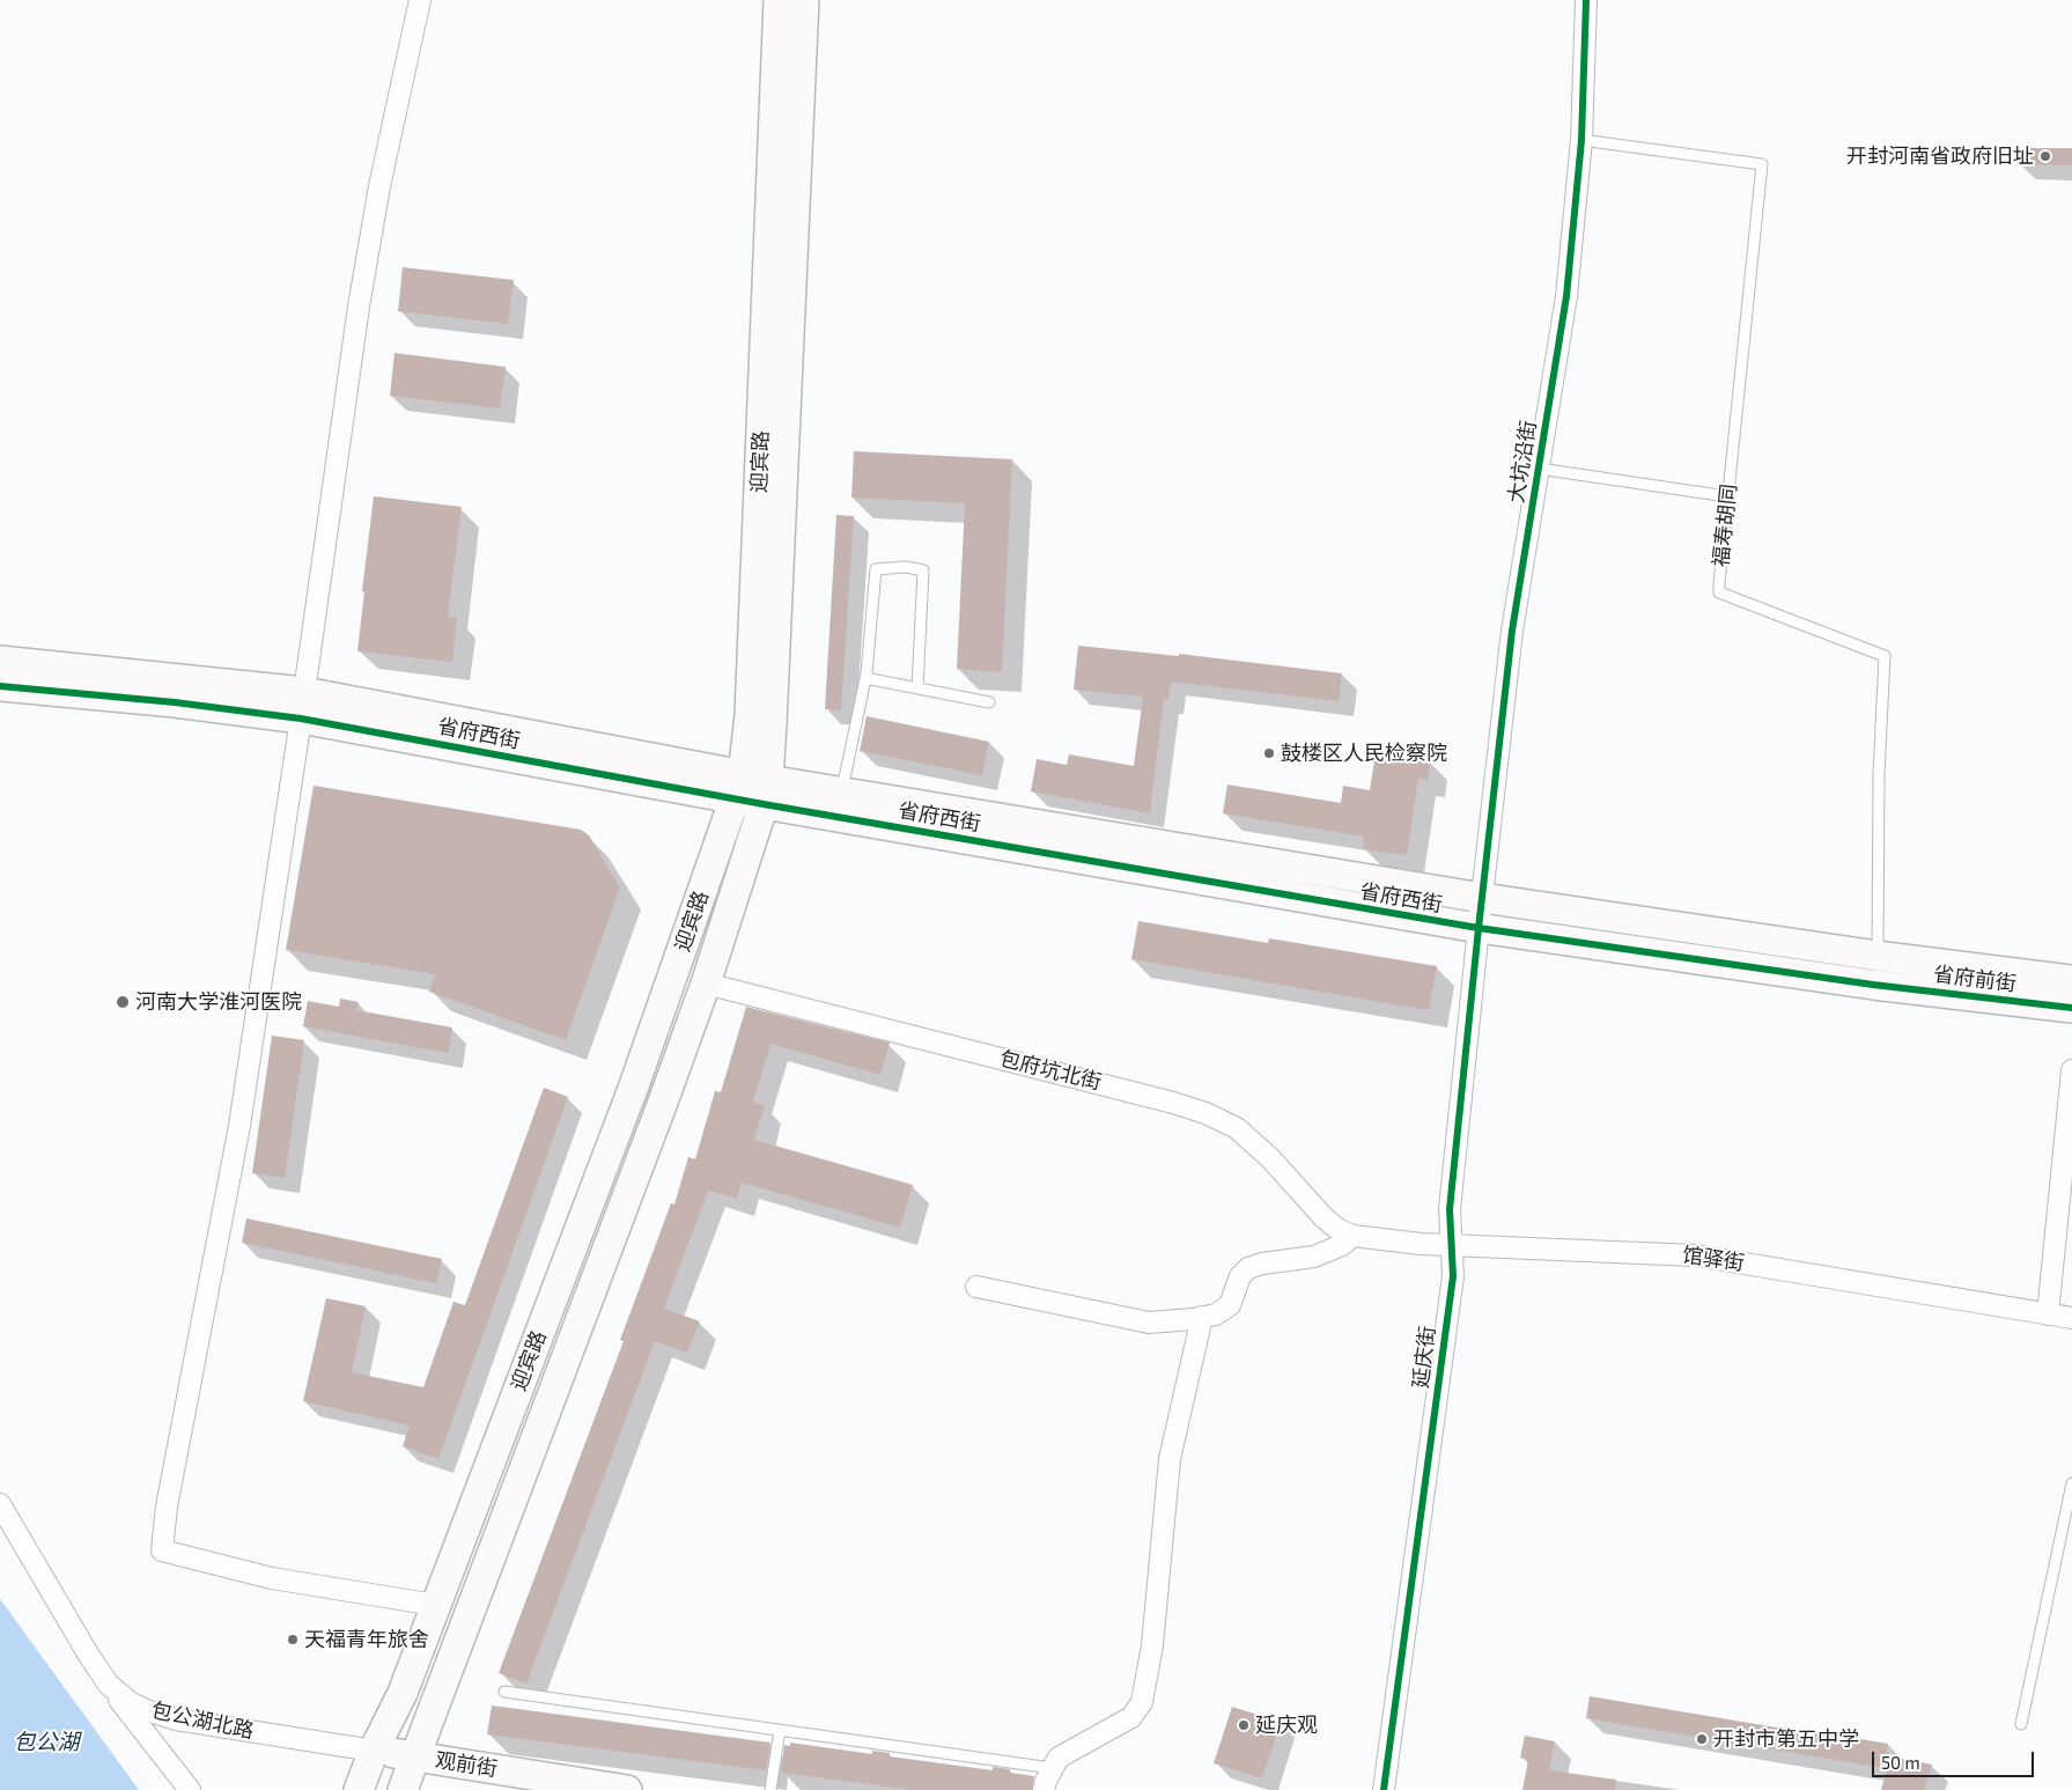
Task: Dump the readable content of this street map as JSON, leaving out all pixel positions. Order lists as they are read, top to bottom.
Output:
{
  "streets": {
    "street": [
      "迎宾路",
      "大坑沿街",
      "省府西街",
      "省府前街",
      "包府坑北街",
      "馆驿街",
      "延庆街",
      "包公湖北路",
      "观前街"
    ],
    "lane": ["福寿胡同"]
  },
  "crossings": [
    ["迎宾路", "省府西街"],
    ["迎宾路", "包府坑北街"],
    ["迎宾路", "包公湖北路"],
    ["迎宾路", "观前街"],
    ["大坑沿街", "福寿胡同"],
    ["大坑沿街", "省府西街"],
    ["大坑沿街", "延庆街"],
    ["福寿胡同", "省府西街"],
    ["福寿胡同", "省府前街"],
    ["省府西街", "省府前街"],
    ["省府西街", "延庆街"],
    ["包府坑北街", "馆驿街"],
    ["馆驿街", "延庆街"],
    ["包公湖北路", "观前街"]
  ],
  "water": ["包公湖"],
  "places": [
    "开封河南省政府旧址",
    "鼓楼区人民检察院",
    "河南大学淮河医院",
    "天福青年旅舍",
    "延庆观",
    "开封市第五中学"
  ],
  "scale_bar": "50 m"
}
